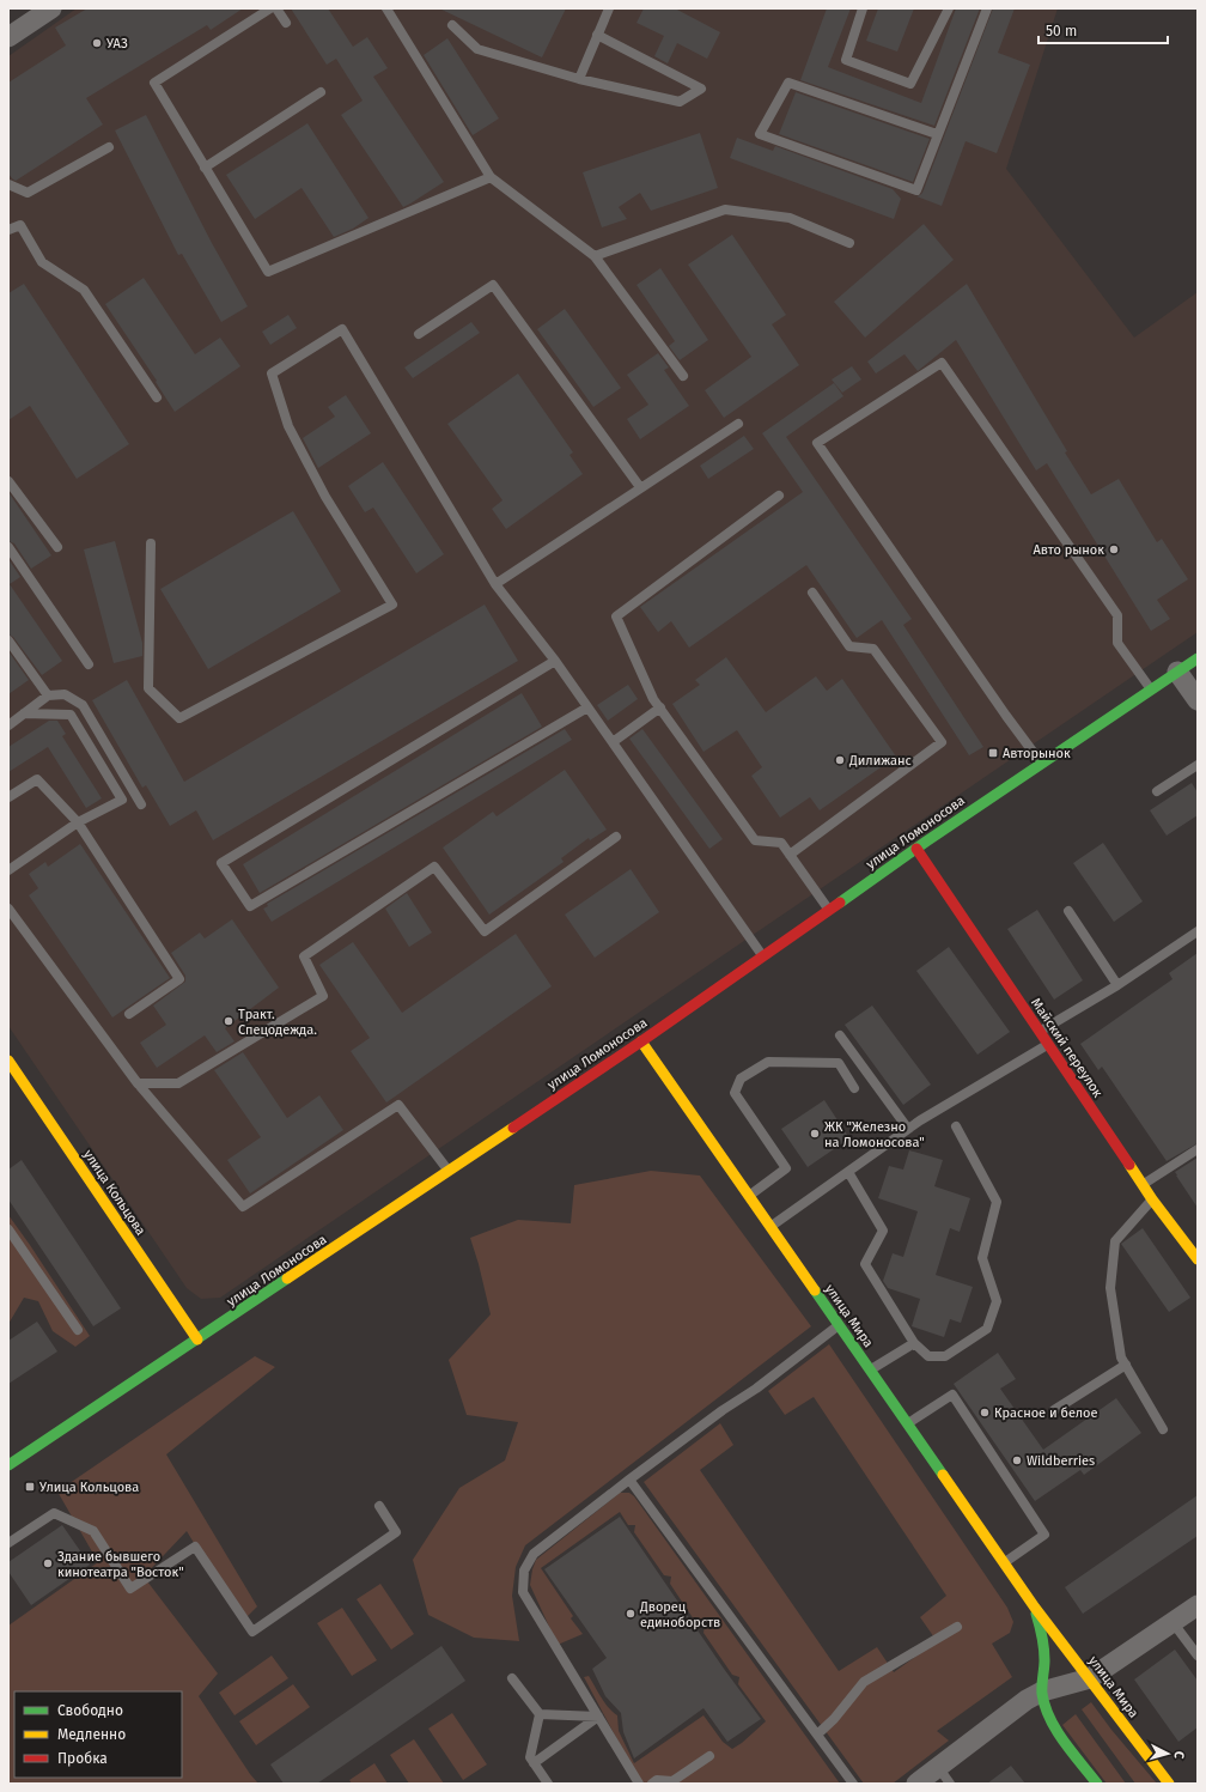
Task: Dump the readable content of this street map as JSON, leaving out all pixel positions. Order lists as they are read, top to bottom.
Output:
{
  "streets": {
    "main road": [
      "улица Ломоносова",
      "Майский переулок",
      "улица Кольцова",
      "улица Мира"
    ]
  },
  "crossings": [
    ["улица Ломоносова", "Майский переулок"],
    ["улица Ломоносова", "улица Кольцова"],
    ["улица Ломоносова", "улица Мира"]
  ],
  "places": {
    "other": [
      "УАЗ",
      "Авто рынок",
      "Дилижанс",
      "Тракт. Спецодежда.",
      "ЖК \"Железно на Ломоносова\"",
      "Красное и белое",
      "Wildberries",
      "Здание бывшего кинотеатра \"Восток\"",
      "Дворец единоборств"
    ],
    "transit": ["Авторынок", "Улица Кольцова"]
  },
  "legend": ["Свободно", "Медленно", "Пробка"],
  "scale_bar": "50 m",
  "north": "right"
}
